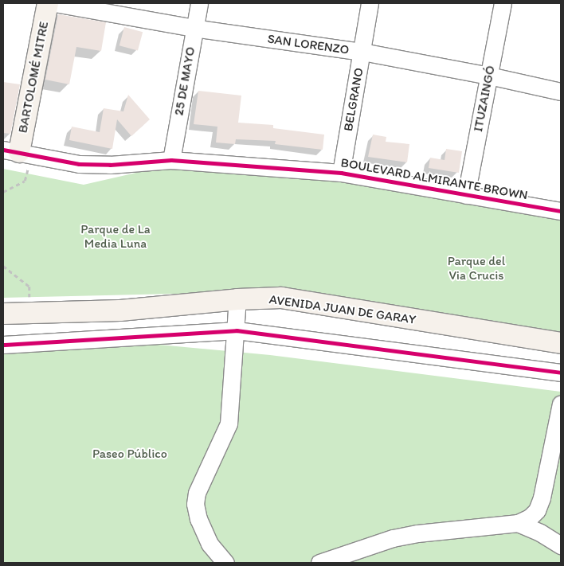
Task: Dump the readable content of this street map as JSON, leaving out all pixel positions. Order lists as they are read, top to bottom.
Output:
{
  "streets": {
    "main road": ["BARTOLOMÉ MITRE", "AVENIDA JUAN DE GARAY"],
    "street": [
      "SAN LORENZO",
      "25 DE MAYO",
      "ITUZAINGÓ",
      "BELGRANO",
      "BOULEVARD ALMIRANTE BROWN"
    ]
  },
  "crossings": [
    ["SAN LORENZO", "25 DE MAYO"],
    ["SAN LORENZO", "ITUZAINGÓ"],
    ["SAN LORENZO", "BELGRANO"],
    ["BARTOLOMÉ MITRE", "BOULEVARD ALMIRANTE BROWN"],
    ["25 DE MAYO", "BOULEVARD ALMIRANTE BROWN"],
    ["ITUZAINGÓ", "BOULEVARD ALMIRANTE BROWN"],
    ["BELGRANO", "BOULEVARD ALMIRANTE BROWN"]
  ],
  "parks": ["Parque de La Media Luna", "Parque del Via Crucis", "Paseo Público"]
}
